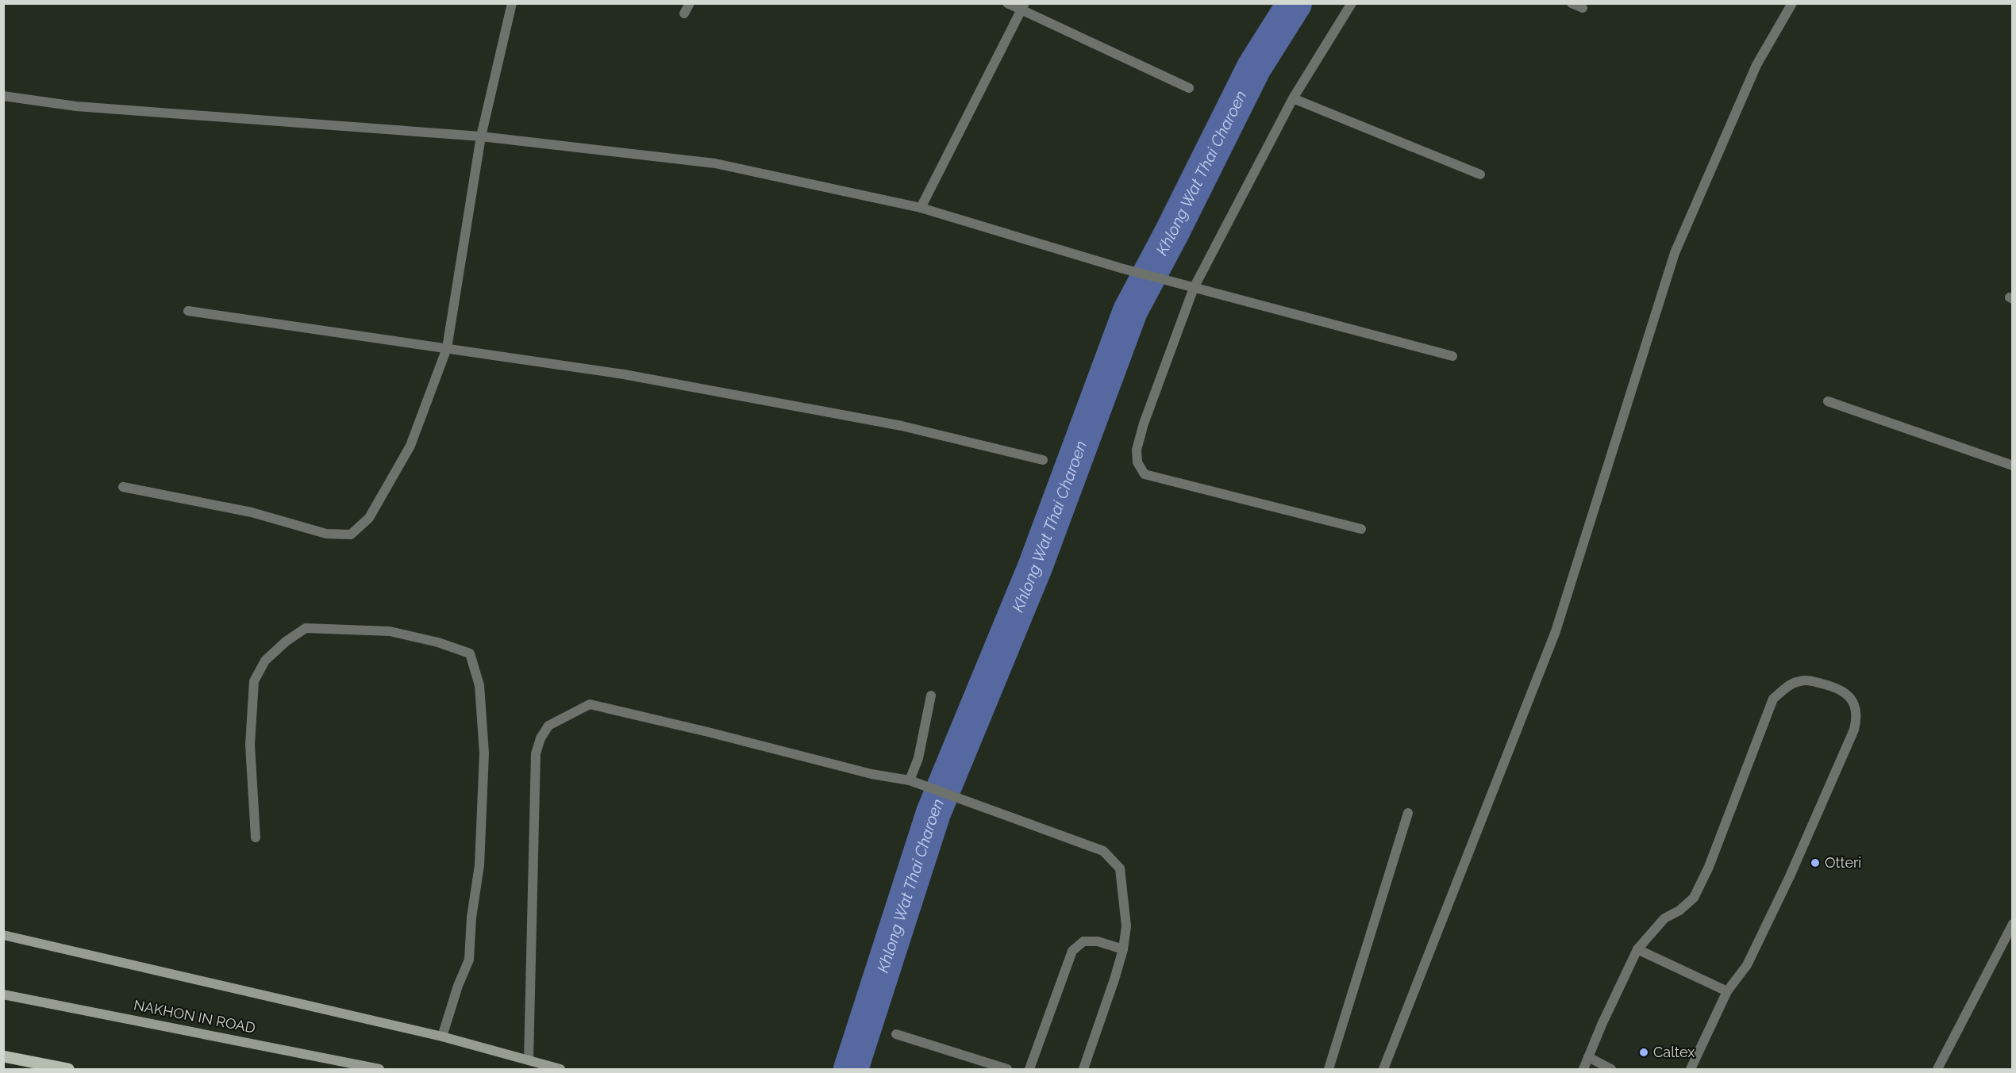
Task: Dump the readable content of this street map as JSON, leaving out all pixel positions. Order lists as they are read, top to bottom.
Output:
{
  "streets": {
    "main road": ["NAKHON IN ROAD"]
  },
  "water": ["Khlong Wat Thai Charoen"],
  "places": ["Otteri", "Caltex"]
}
